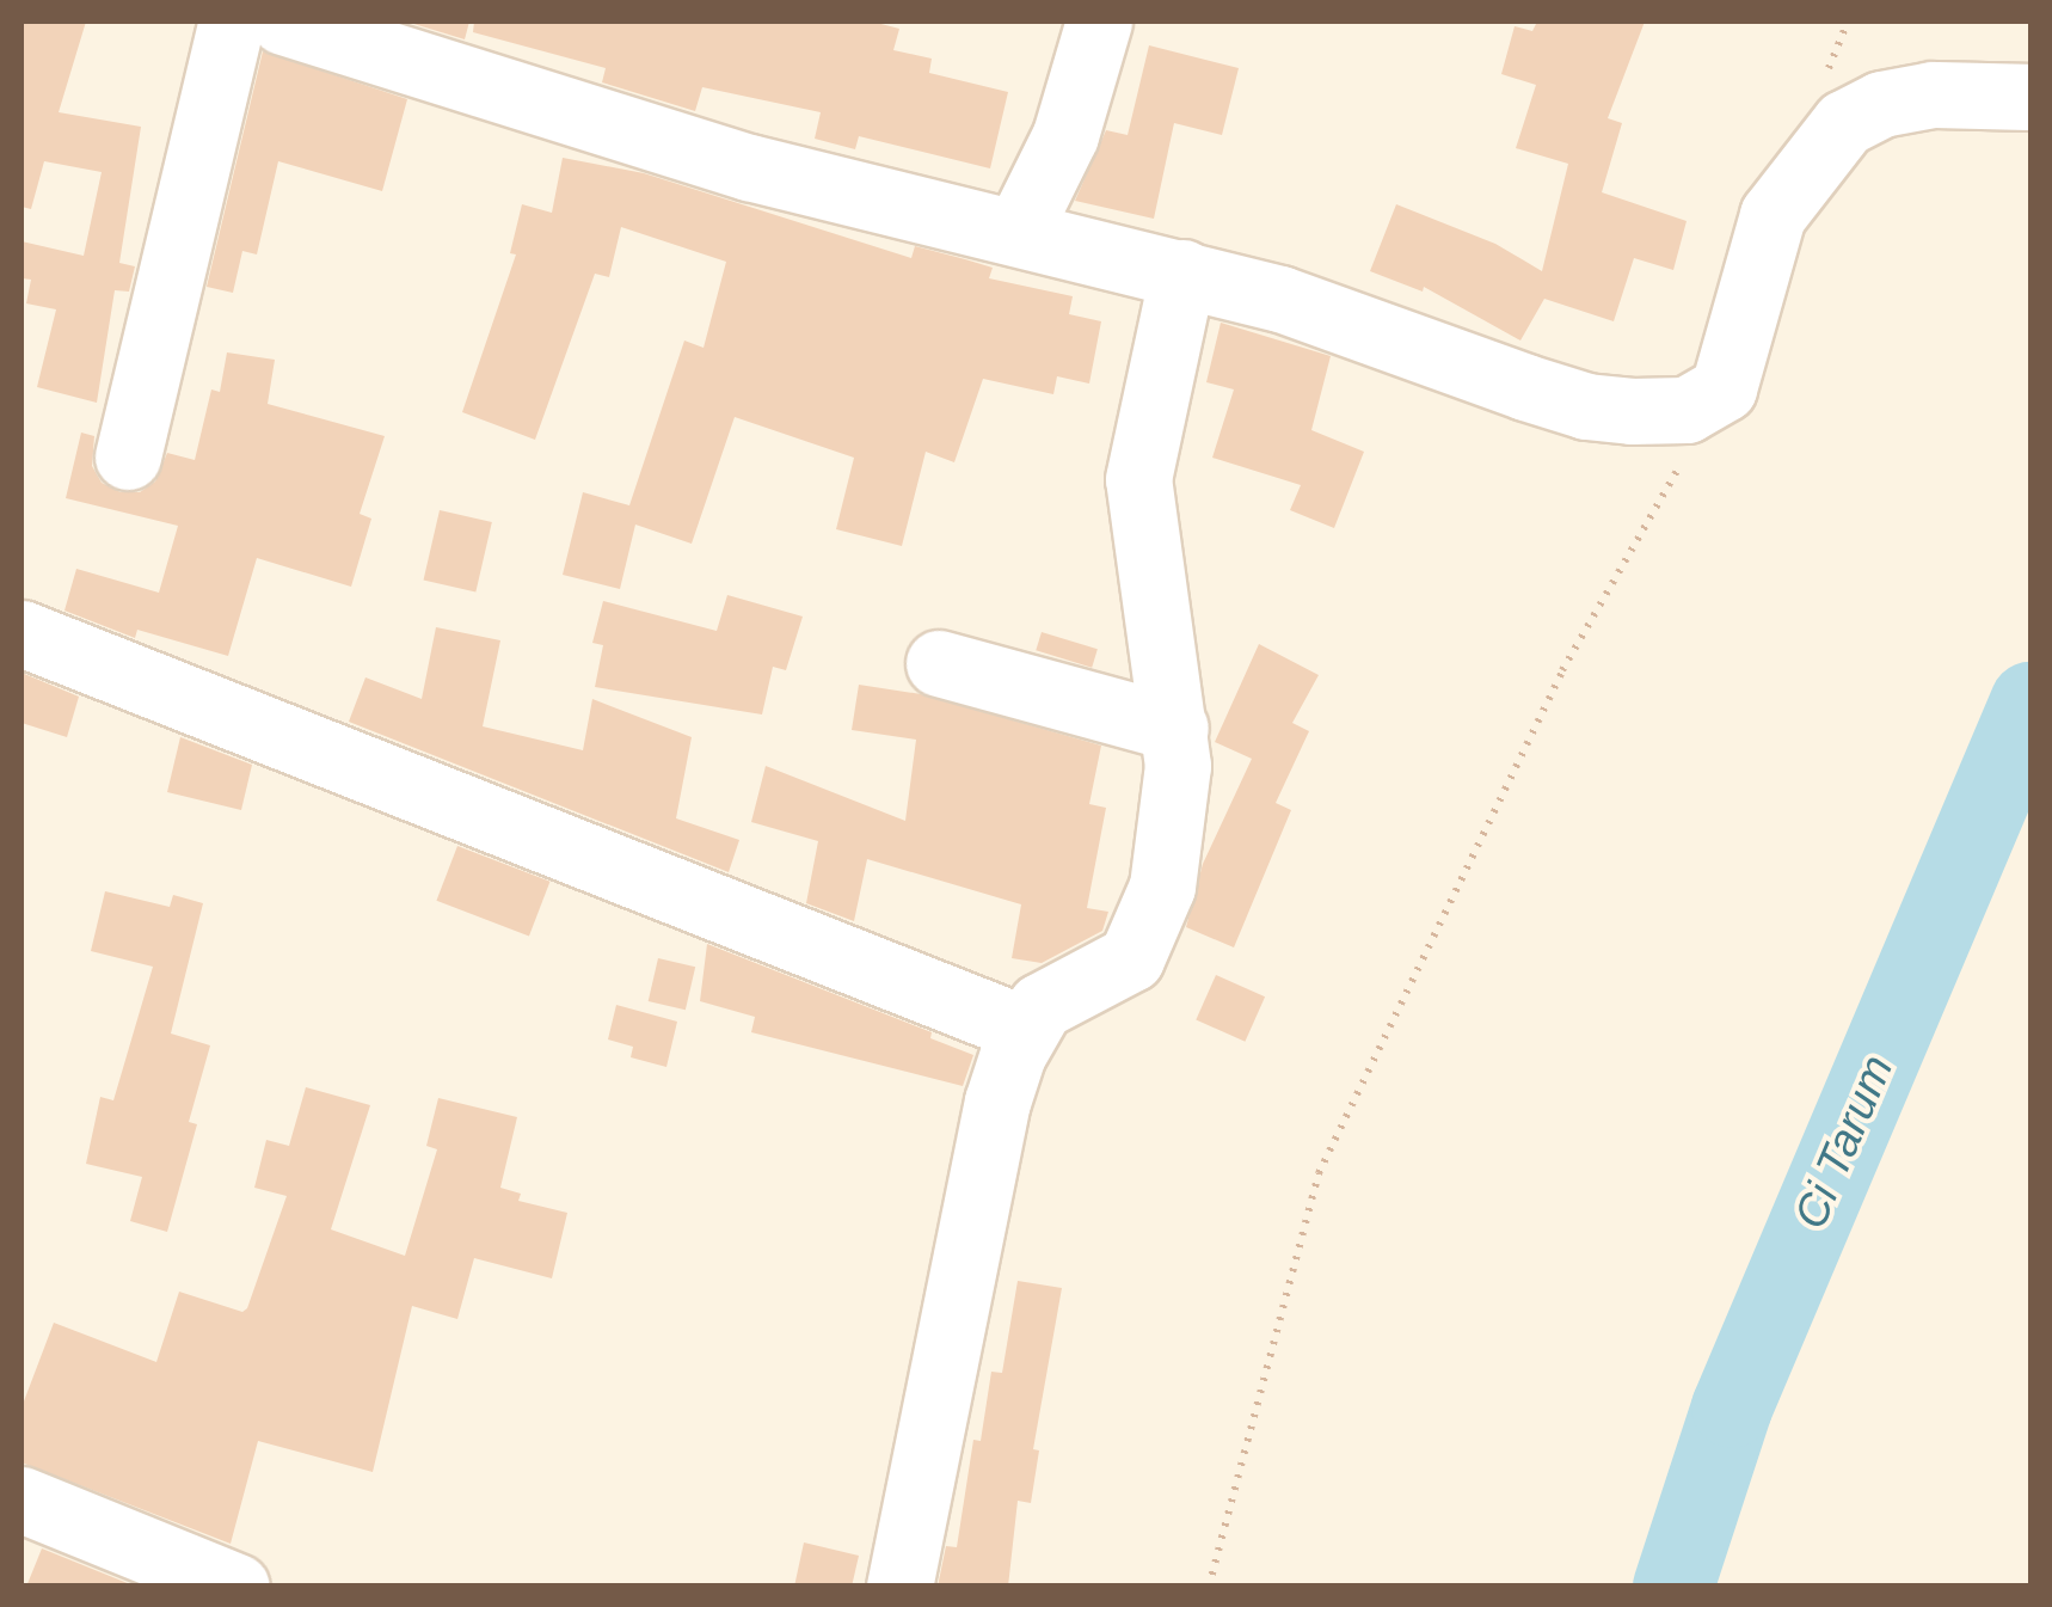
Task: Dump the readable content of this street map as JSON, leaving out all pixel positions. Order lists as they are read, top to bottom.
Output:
{
  "water": ["Ci Tarum"]
}
